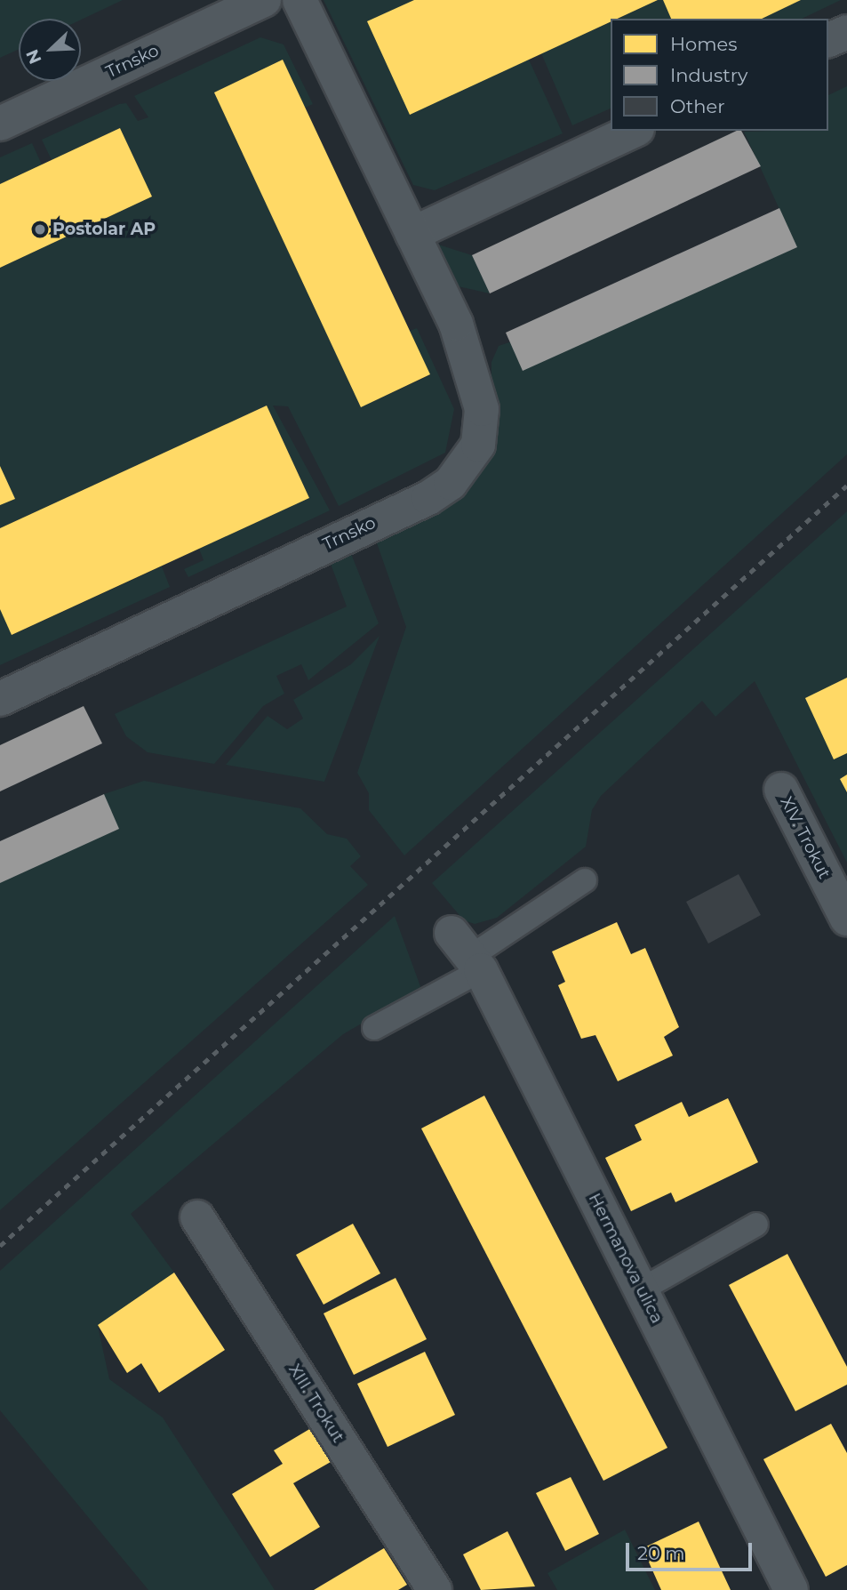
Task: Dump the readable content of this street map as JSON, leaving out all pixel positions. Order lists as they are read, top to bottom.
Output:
{
  "streets": {
    "street": [
      "Trnsko",
      "XIV. Trokut",
      "Hermanova ulica",
      "XIII. Trokut"
    ]
  },
  "places": ["Postolar AP"],
  "legend": ["Homes", "Industry", "Other"],
  "scale_bar": "20 m",
  "north": "bottom left"
}
